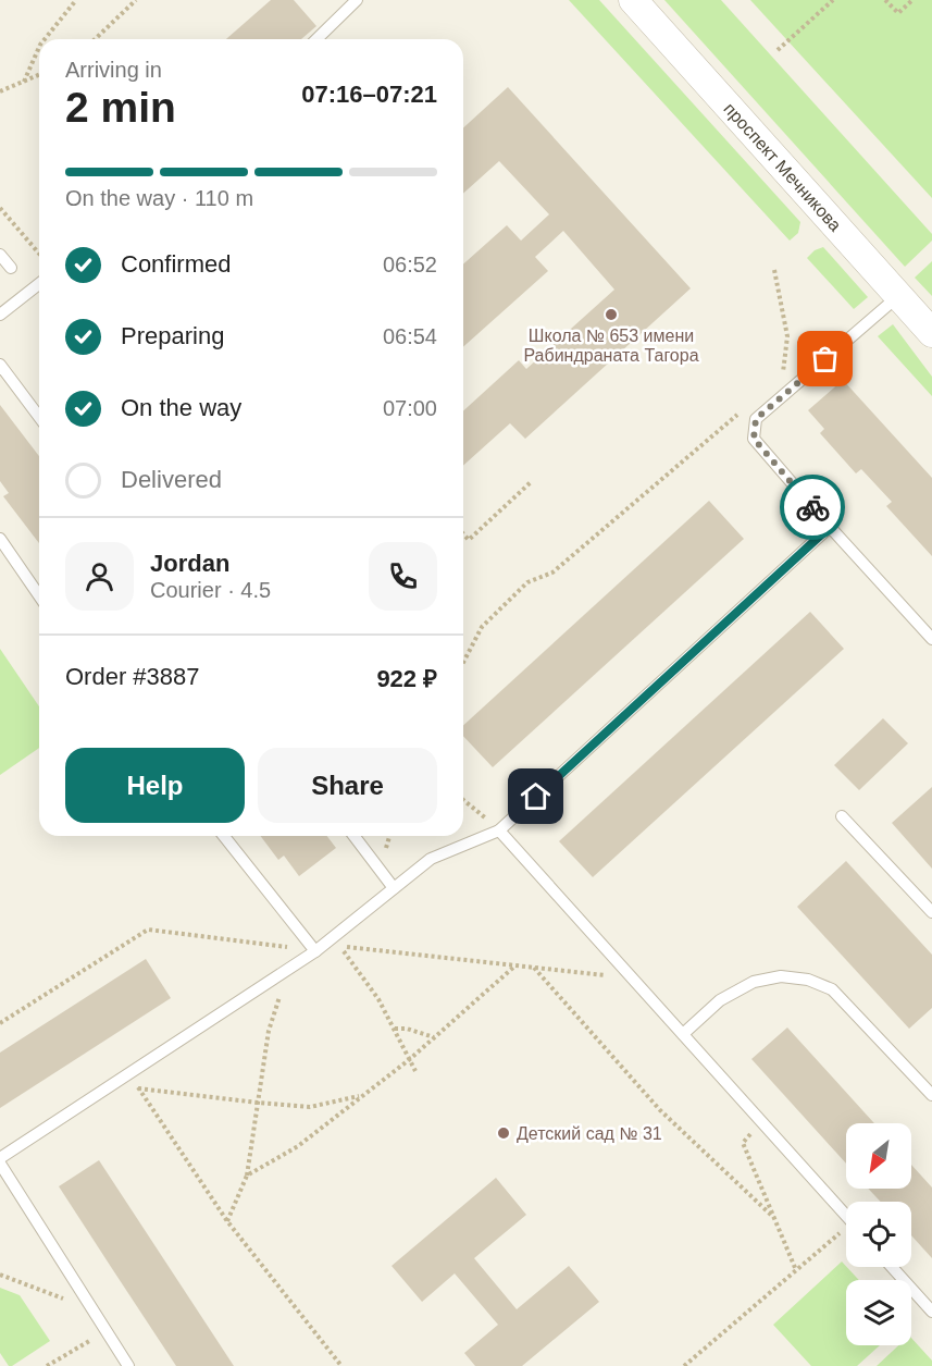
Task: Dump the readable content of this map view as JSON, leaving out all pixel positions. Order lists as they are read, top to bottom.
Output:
{
  "streets": {
    "street": ["проспект Мечникова"]
  },
  "places": ["Школа № 653 имени Рабиндраната Тагора", "Детский сад № 31"],
  "north": "bottom left",
  "page": {
    "heading": ["2 min", "Arriving in", "07:16–07:21"],
    "panel": [
      "Jordan",
      "Courier · 4.5",
      "Order #3887",
      "922 ₽"
    ],
    "bar": "On the way · 110 m",
    "list": [
      ["Confirmed", "06:52"],
      ["Preparing", "06:54"],
      ["On the way", "07:00"],
      "Delivered"
    ],
    "buttons": ["Help", "Share"]
  }
}
